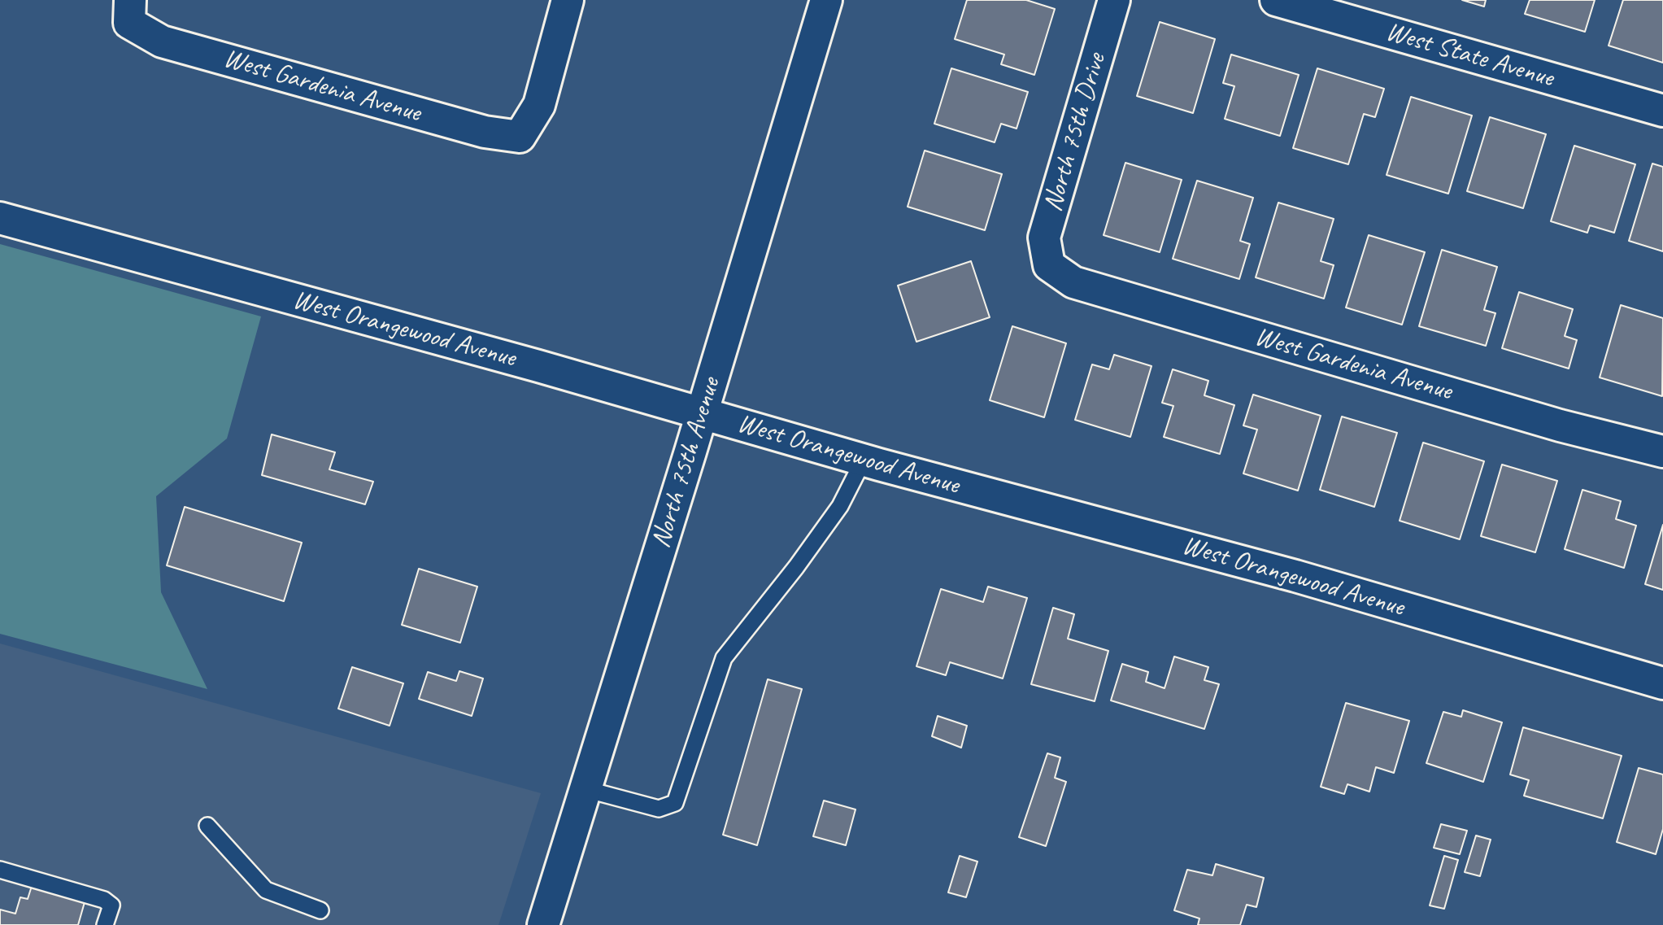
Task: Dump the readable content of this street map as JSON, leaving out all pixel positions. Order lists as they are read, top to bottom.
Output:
{
  "streets": {
    "street": [
      "West State Avenue",
      "West Gardenia Avenue",
      "North 75th Drive",
      "West Orangewood Avenue",
      "North 75th Avenue"
    ]
  },
  "crossings": [
    ["West Gardenia Avenue", "North 75th Drive"],
    ["West Orangewood Avenue", "North 75th Avenue"]
  ]
}
